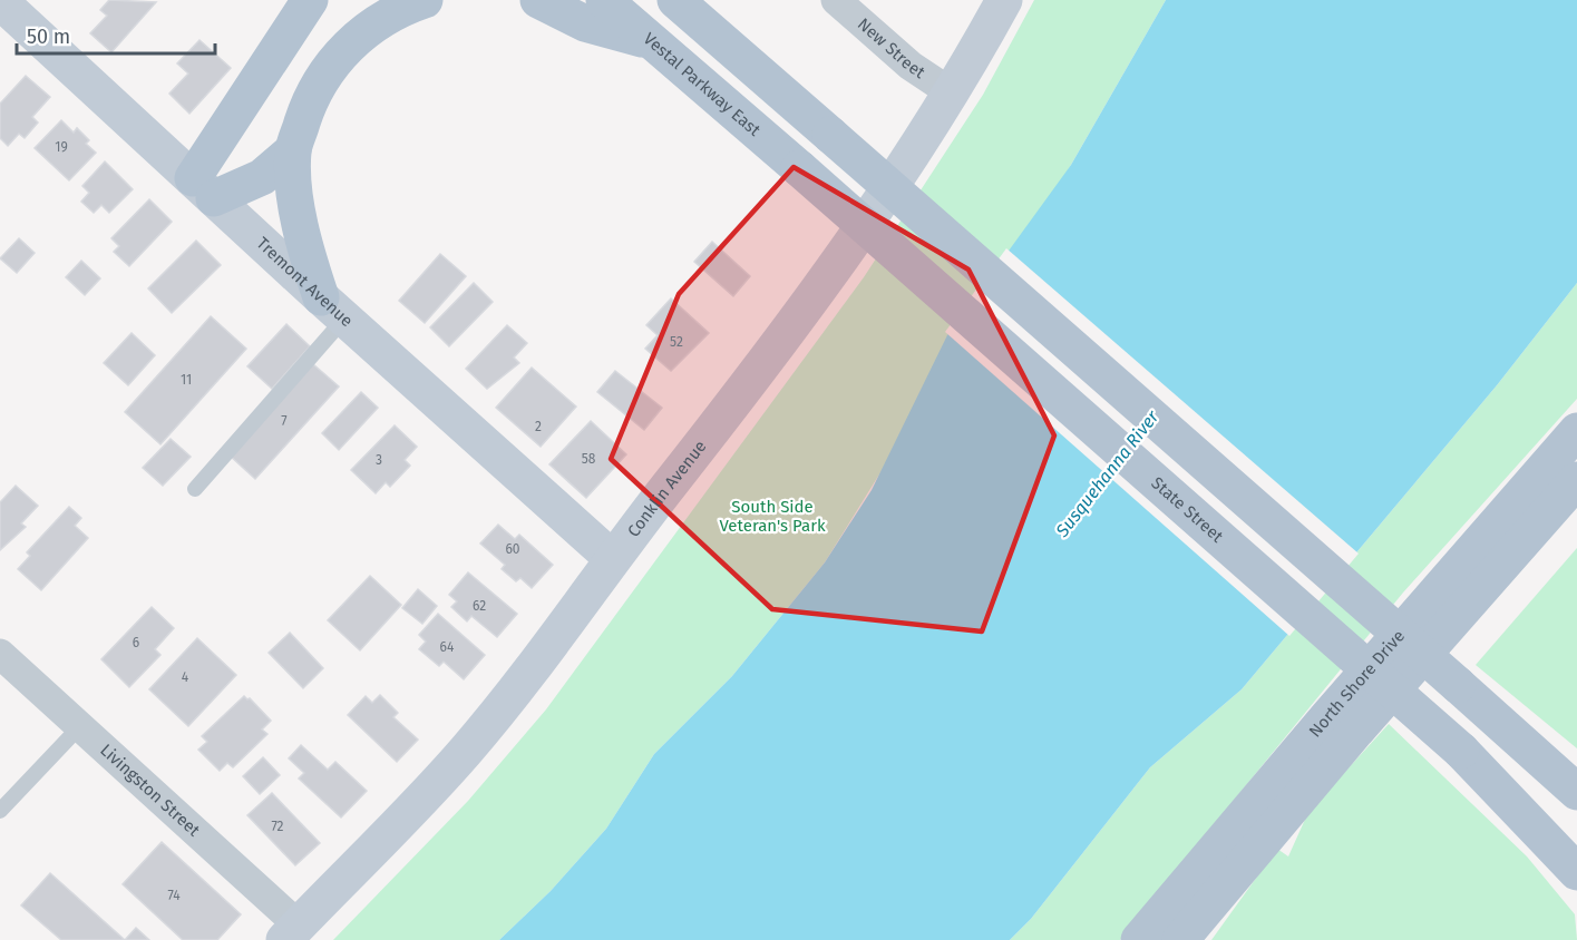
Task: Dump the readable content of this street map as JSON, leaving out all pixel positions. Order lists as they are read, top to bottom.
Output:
{
  "streets": {
    "main road": [
      "Vestal Parkway East",
      "Tremont Avenue",
      "Conklin Avenue",
      "State Street",
      "North Shore Drive"
    ],
    "street": ["New Street", "Livingston Street"]
  },
  "crossings": [
    ["New Street", "Conklin Avenue"],
    ["Vestal Parkway East", "State Street"],
    ["Tremont Avenue", "Conklin Avenue"],
    ["Conklin Avenue", "Livingston Street"]
  ],
  "water": ["Susquehanna River"],
  "parks": ["South Side Veteran's Park"],
  "house_numbers": [
    "19",
    "52",
    "11",
    "7",
    "2",
    "58",
    "3",
    "60",
    "62",
    "6",
    "64",
    "4",
    "72",
    "74"
  ],
  "scale_bar": "50 m"
}
